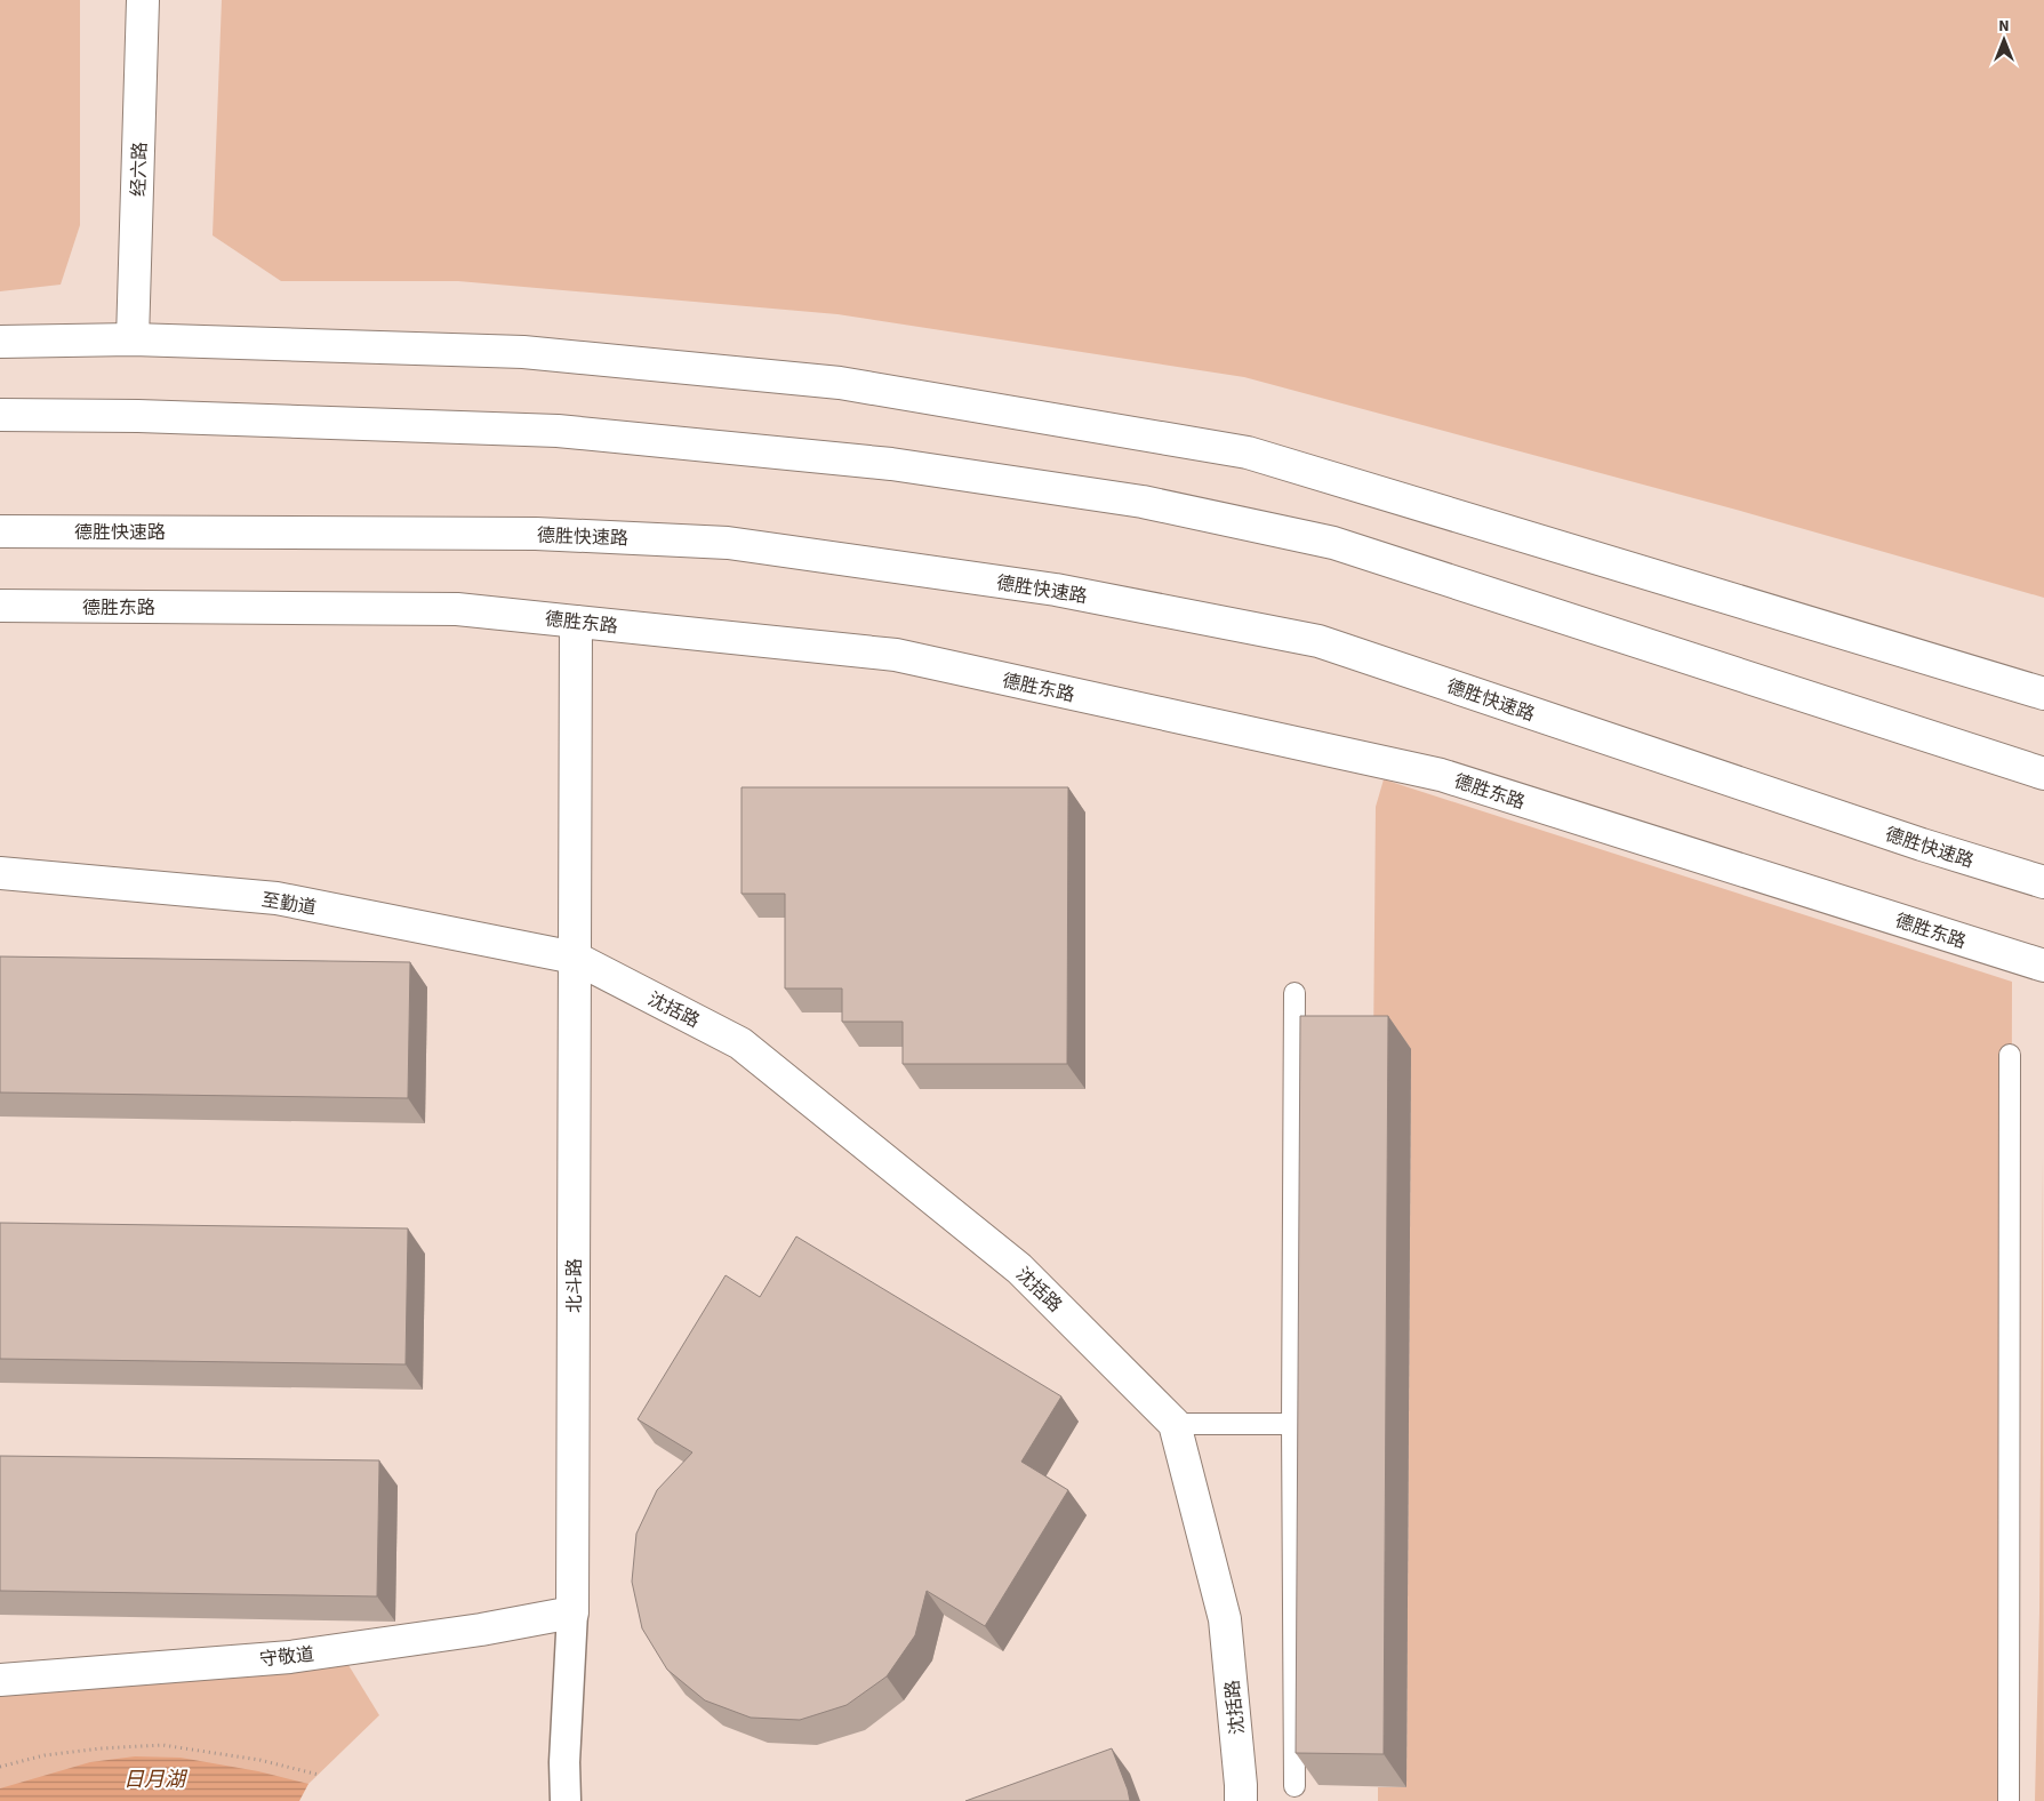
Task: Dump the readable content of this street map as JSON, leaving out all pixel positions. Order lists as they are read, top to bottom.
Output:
{
  "streets": {
    "main road": [
      "经六路",
      "德胜快速路",
      "德胜东路",
      "至勤道",
      "沈括路",
      "北斗路",
      "守敬道"
    ]
  },
  "crossings": [
    ["德胜东路", "北斗路"],
    ["至勤道", "沈括路"],
    ["至勤道", "北斗路"],
    ["沈括路", "北斗路"],
    ["北斗路", "守敬道"]
  ],
  "water": ["日月湖"],
  "north": "top"
}
